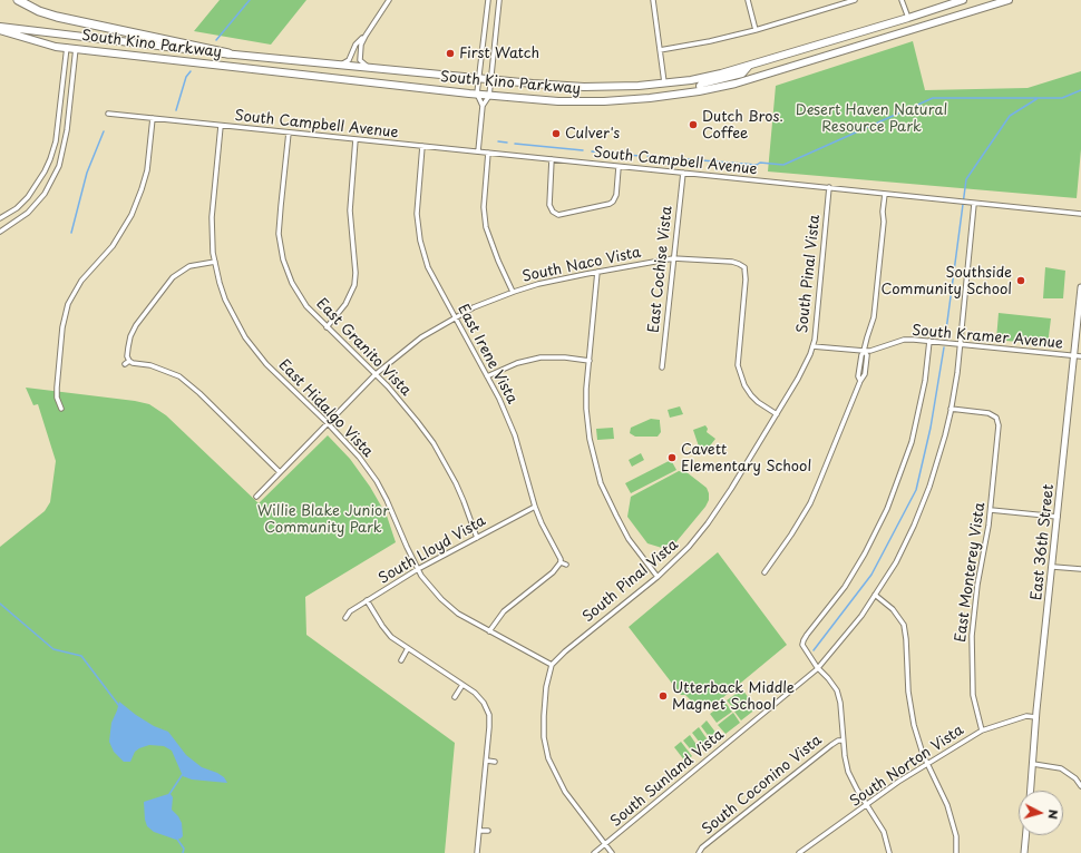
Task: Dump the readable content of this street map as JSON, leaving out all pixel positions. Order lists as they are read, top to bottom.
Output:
{
  "streets": {
    "main road": ["South Kino Parkway", "East 36th Street"],
    "street": [
      "South Campbell Avenue",
      "South Naco Vista",
      "East Cochise Vista",
      "South Pinal Vista",
      "South Kramer Avenue",
      "East Granito Vista",
      "East Irene Vista",
      "East Hidalgo Vista",
      "South Lloyd Vista",
      "East Monterey Vista",
      "South Norton Vista",
      "South Sunland Vista",
      "South Coconino Vista"
    ]
  },
  "crossings": [
    ["South Campbell Avenue", "East Cochise Vista"],
    ["South Campbell Avenue", "South Pinal Vista"],
    ["South Campbell Avenue", "East Granito Vista"],
    ["South Campbell Avenue", "East Irene Vista"],
    ["South Campbell Avenue", "East Hidalgo Vista"],
    ["South Campbell Avenue", "South Sunland Vista"],
    ["South Naco Vista", "East Cochise Vista"],
    ["South Naco Vista", "South Pinal Vista"],
    ["South Naco Vista", "East Granito Vista"],
    ["South Naco Vista", "East Irene Vista"],
    ["South Naco Vista", "East Hidalgo Vista"],
    ["South Pinal Vista", "South Kramer Avenue"],
    ["South Pinal Vista", "East Hidalgo Vista"],
    ["South Kramer Avenue", "East 36th Street"],
    ["South Kramer Avenue", "South Sunland Vista"],
    ["East Granito Vista", "South Lloyd Vista"],
    ["East Irene Vista", "South Lloyd Vista"],
    ["East Hidalgo Vista", "South Lloyd Vista"],
    ["East 36th Street", "South Norton Vista"],
    ["East Monterey Vista", "South Norton Vista"],
    ["East Monterey Vista", "South Sunland Vista"]
  ],
  "parks": ["Desert Haven Natural Resource Park", "Willie Blake Junior Community Park"],
  "places": [
    "First Watch",
    "Dutch Bros. Coffee",
    "Culver's",
    "Southside Community School",
    "Cavett Elementary School",
    "Utterback Middle Magnet School"
  ],
  "north": "right"
}
